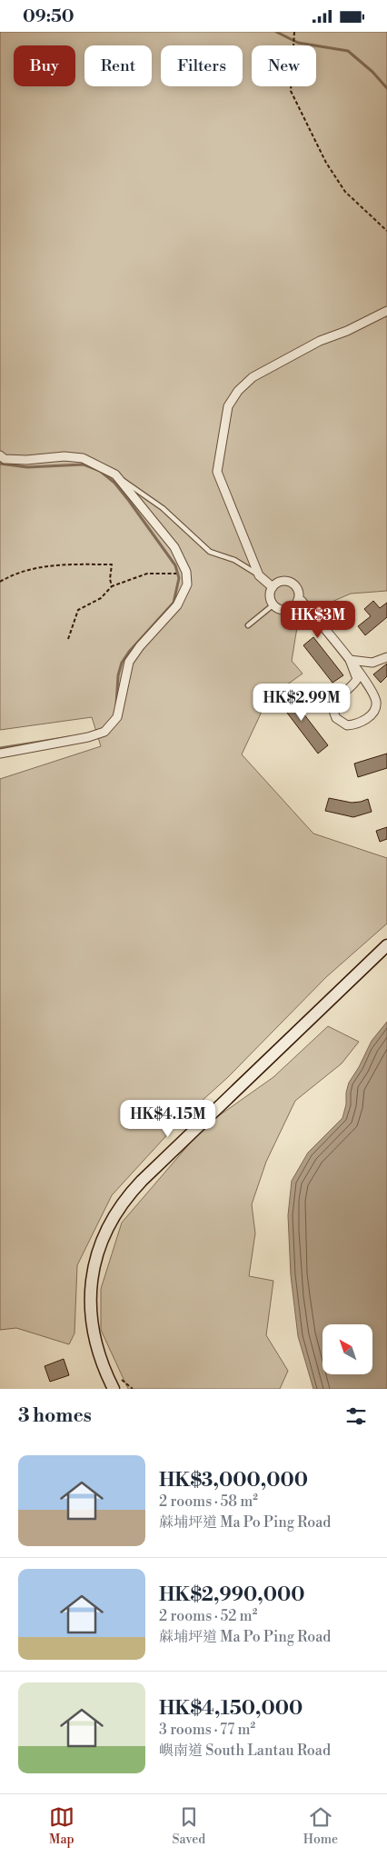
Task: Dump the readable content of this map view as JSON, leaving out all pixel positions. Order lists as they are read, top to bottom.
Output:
{
  "north": "top left",
  "page": {
    "status": "09:50",
    "chip": [
      "Buy",
      "Rent",
      "Filters",
      "New"
    ],
    "price": ["HK$3M", "HK$2.99M", "HK$4.15M"],
    "heading": "3 homes",
    "list": [
      {
        "name": "HK$3,000,000",
        "note": "2 rooms · 58 m² · 蔴埔坪道 Ma Po Ping Road"
      },
      {
        "name": "HK$2,990,000",
        "note": "2 rooms · 52 m² · 蔴埔坪道 Ma Po Ping Road"
      },
      {
        "name": "HK$4,150,000",
        "note": "3 rooms · 77 m² · 嶼南道 South Lantau Road"
      }
    ],
    "tabs": ["Map", "Saved", "Home"]
  }
}
